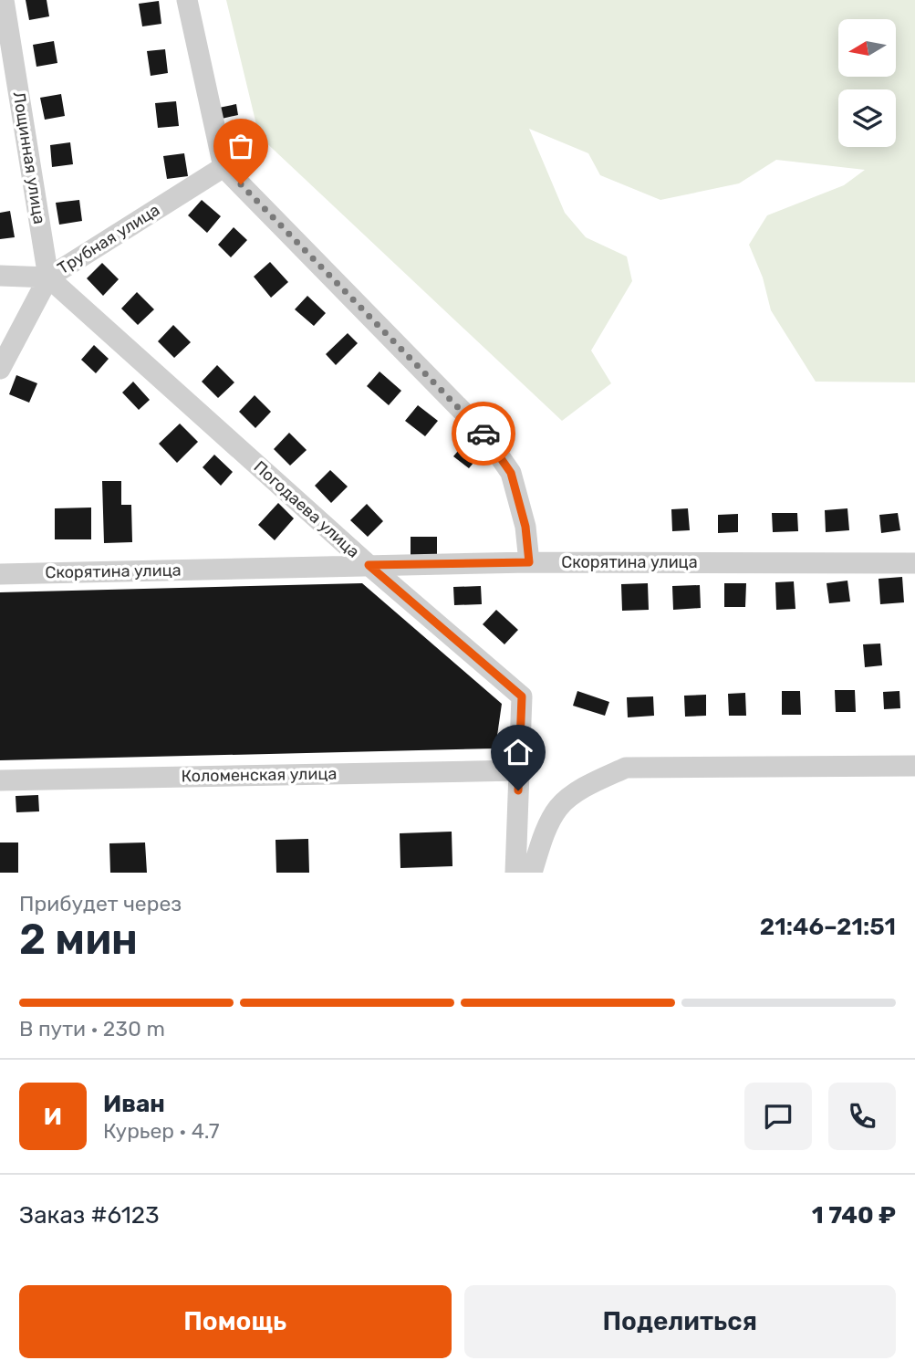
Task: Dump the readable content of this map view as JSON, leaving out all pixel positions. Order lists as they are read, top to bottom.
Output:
{
  "streets": {
    "street": [
      "Лощинная улица",
      "Трубная улица",
      "Погодаева улица",
      "Скорятина улица",
      "Коломенская улица"
    ]
  },
  "crossings": [
    ["Лощинная улица", "Трубная улица"],
    ["Лощинная улица", "Погодаева улица"],
    ["Трубная улица", "Погодаева улица"],
    ["Погодаева улица", "Скорятина улица"],
    ["Погодаева улица", "Коломенская улица"]
  ],
  "north": "left",
  "page": {
    "heading": ["2 мин", "Прибудет через", "21:46–21:51"],
    "panel": [
      "Иван",
      "Курьер · 4.7",
      "Заказ #6123",
      "1 740 ₽"
    ],
    "bar": "В пути · 230 m",
    "round": "И",
    "buttons": ["Помощь", "Поделиться"]
  }
}
